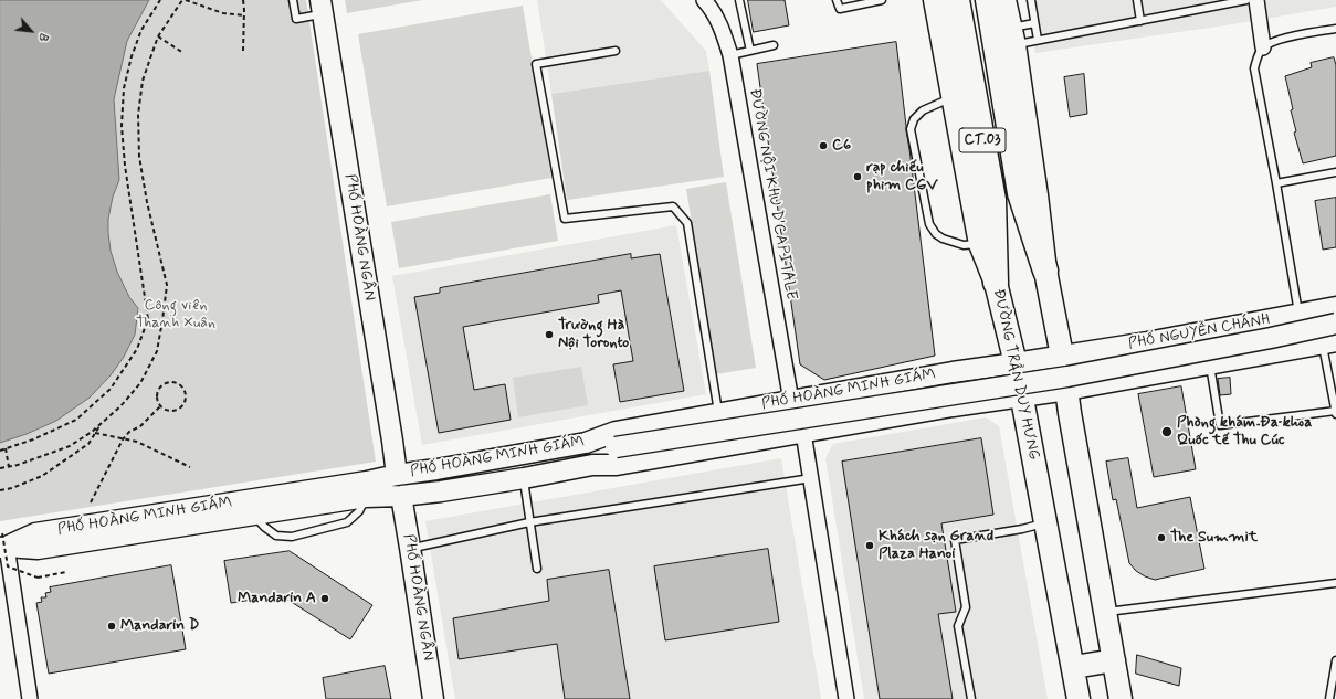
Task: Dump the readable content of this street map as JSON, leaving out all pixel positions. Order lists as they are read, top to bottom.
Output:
{
  "streets": {
    "highway": ["CT.03"],
    "main road": ["ĐƯỜNG TRẦN DUY HƯNG"],
    "street": [
      "ĐƯỜNG NỘI KHU D'CAPITALE",
      "PHỐ HOÀNG NGÂN",
      "PHỐ NGUYỄN CHÁNH",
      "PHỐ HOÀNG MINH GIÁM"
    ]
  },
  "crossings": [
    ["CT.03", "ĐƯỜNG TRẦN DUY HƯNG"],
    ["ĐƯỜNG NỘI KHU D'CAPITALE", "PHỐ HOÀNG MINH GIÁM"],
    ["PHỐ HOÀNG NGÂN", "PHỐ HOÀNG MINH GIÁM"],
    ["PHỐ NGUYỄN CHÁNH", "ĐƯỜNG TRẦN DUY HƯNG"],
    ["PHỐ NGUYỄN CHÁNH", "PHỐ HOÀNG MINH GIÁM"],
    ["ĐƯỜNG TRẦN DUY HƯNG", "PHỐ HOÀNG MINH GIÁM"]
  ],
  "parks": ["Công viên Thanh Xuân"],
  "places": [
    "C6",
    "rạp chiếu phim CGV",
    "Trường Hà Nội Toronto",
    "Phòng khám Đa khoa Quốc tế Thu Cúc",
    "The Summit",
    "Khách sạn Grand Plaza Hanoi",
    "Mandarin A",
    "Mandarin D"
  ],
  "north": "bottom right"
}
